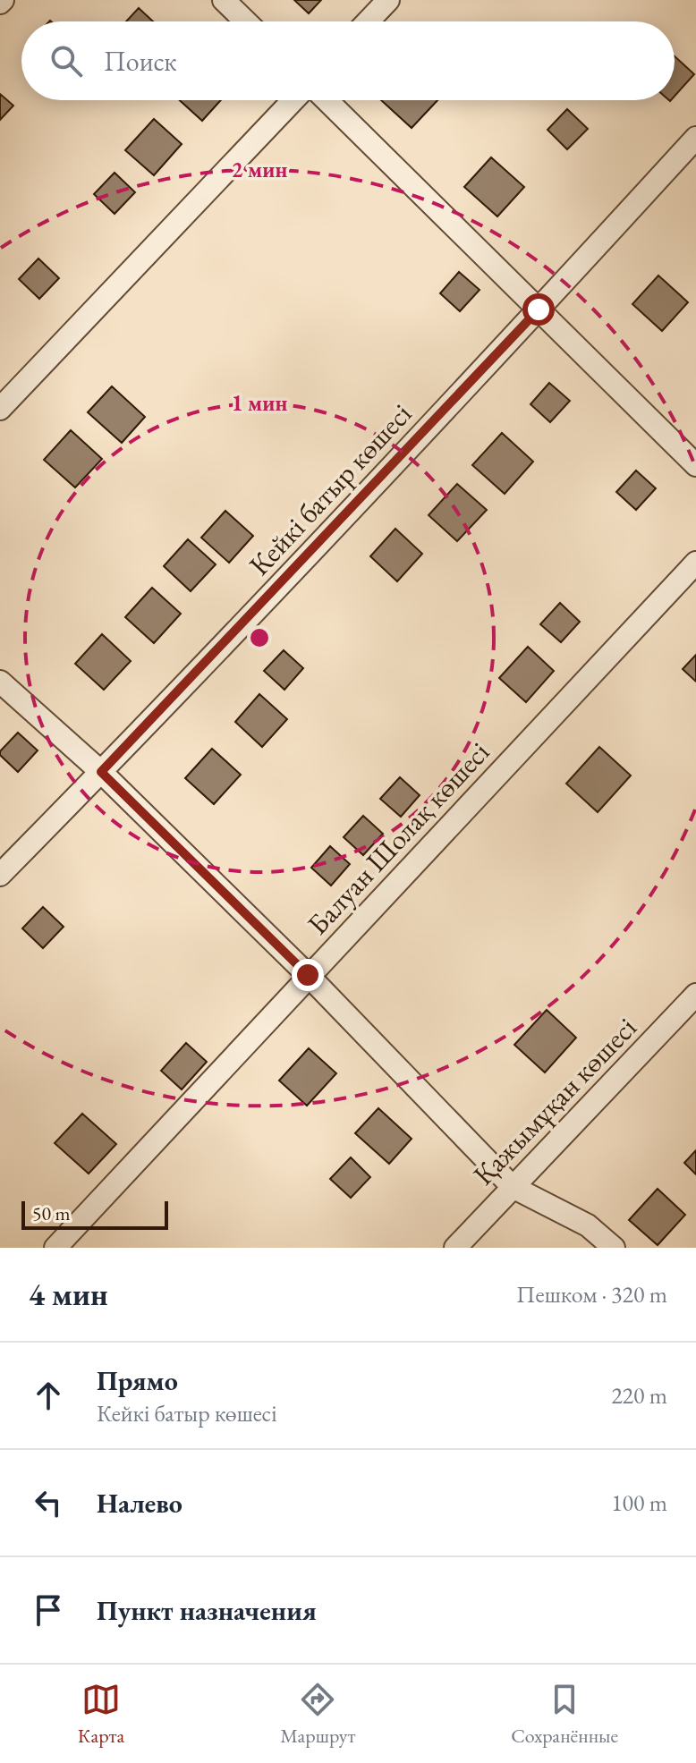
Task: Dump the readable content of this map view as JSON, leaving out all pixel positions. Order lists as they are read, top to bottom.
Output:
{
  "streets": {
    "street": ["Кейкі батыр көшесі", "Балуан Шолақ көшесі", "Қажымұқан көшесі"]
  },
  "scale_bar": "50 m",
  "page": {
    "search": "Поиск",
    "scale": "50 m",
    "heading": ["4 мин", "Пешком · 320 m"],
    "list": [
      ["Прямо", "Кейкі батыр көшесі", "220 m"],
      ["Налево", "100 m"],
      "Пункт назначения"
    ],
    "nav": ["Карта", "Маршрут", "Сохранённые"]
  },
  "rings": ["2 мин", "1 мин"]
}
